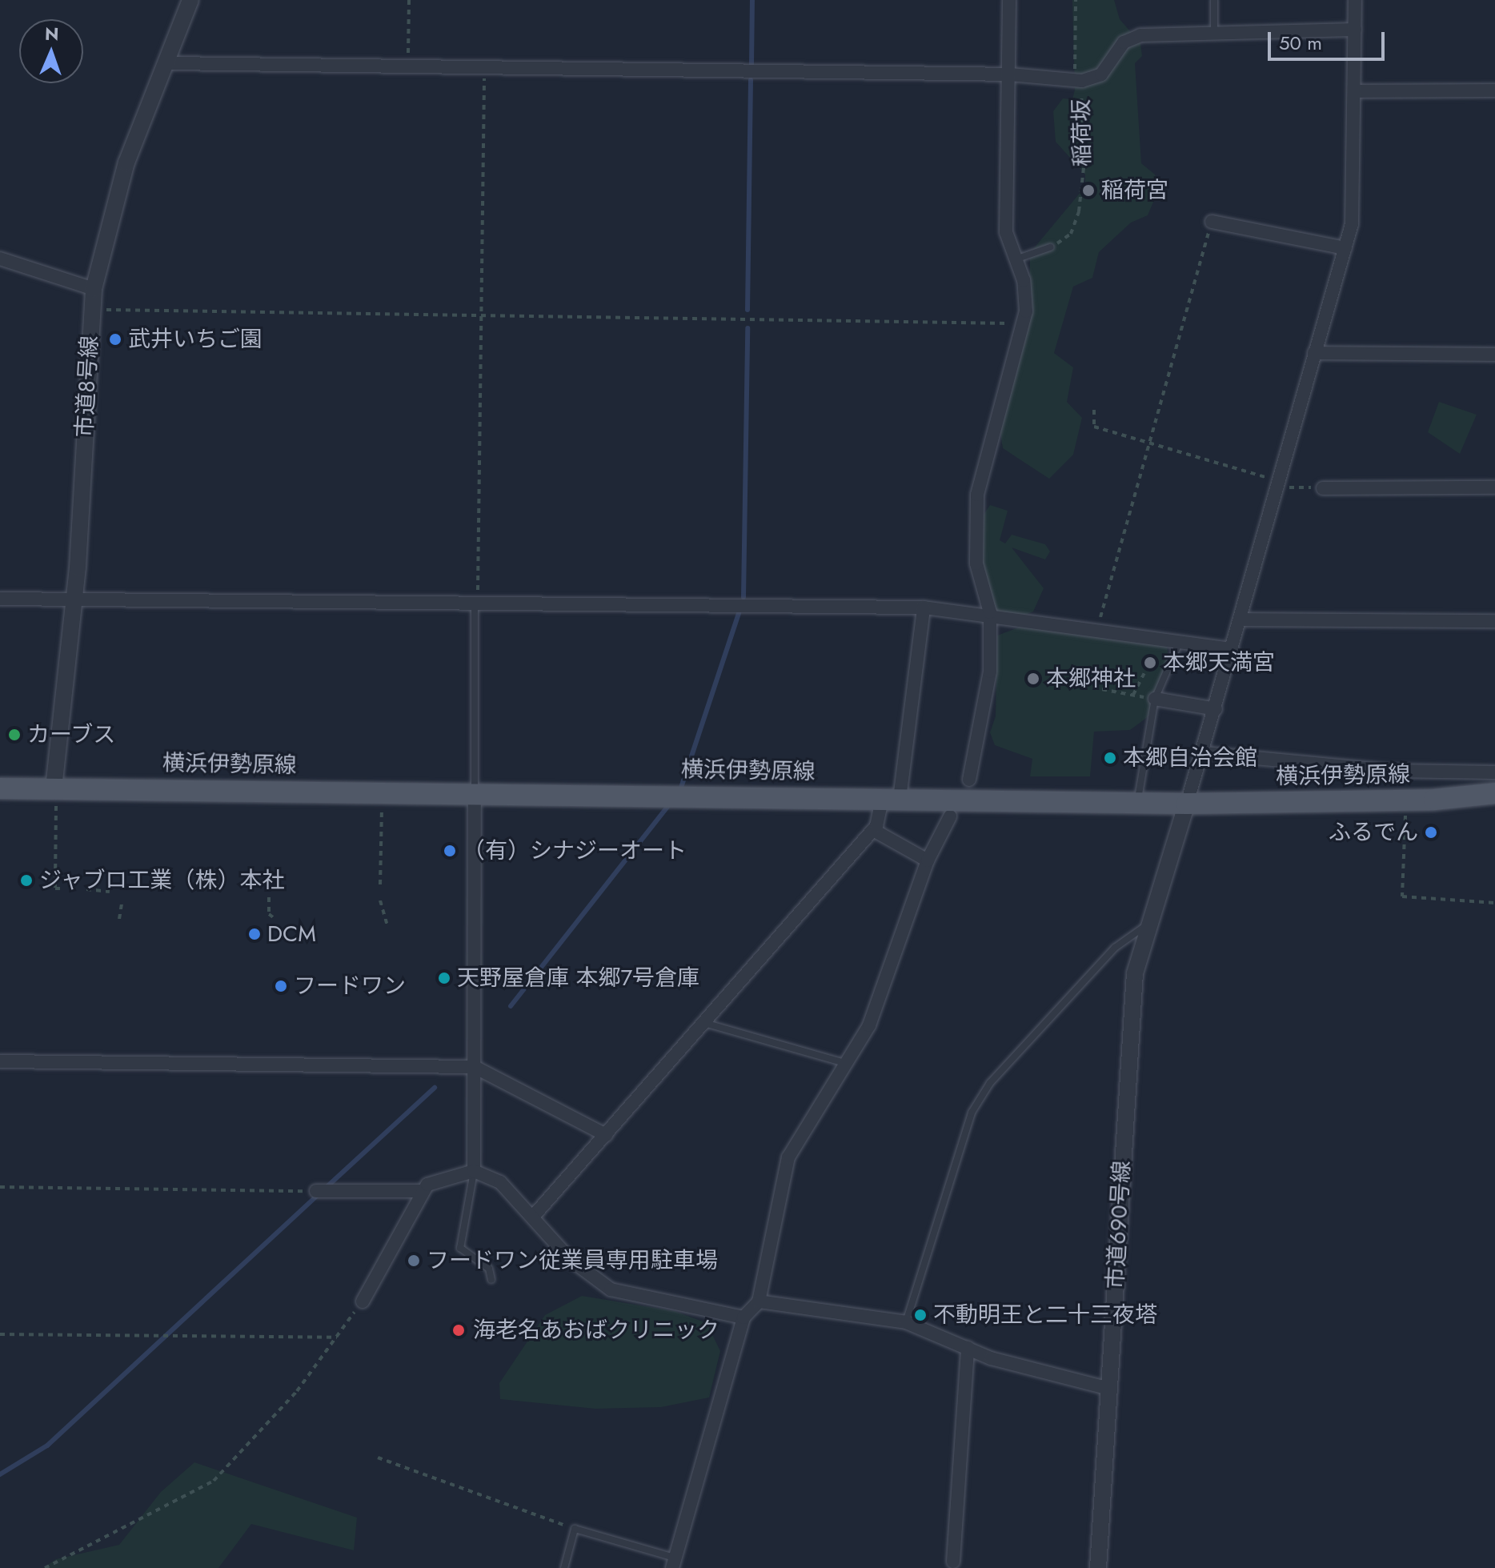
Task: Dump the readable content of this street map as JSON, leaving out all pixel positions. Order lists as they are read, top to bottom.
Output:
{
  "streets": {
    "main road": ["横浜伊勢原線"],
    "street": ["稲荷坂", "市道8号線", "市道690号線"]
  },
  "crossings": [
    ["市道8号線", "横浜伊勢原線"],
    ["横浜伊勢原線", "市道690号線"]
  ],
  "places": [
    "稲荷宮",
    "武井いちご園",
    "本郷天満宮",
    "本郷神社",
    "カーブス",
    "本郷自治会館",
    "ふるでん",
    "（有）シナジーオート",
    "ジャブロ工業（株）本社",
    "DCM",
    "天野屋倉庫 本郷7号倉庫",
    "フードワン",
    "フードワン従業員専用駐車場",
    "不動明王と二十三夜塔",
    "海老名あおばクリニック"
  ],
  "scale_bar": "50 m",
  "north": "top"
}
